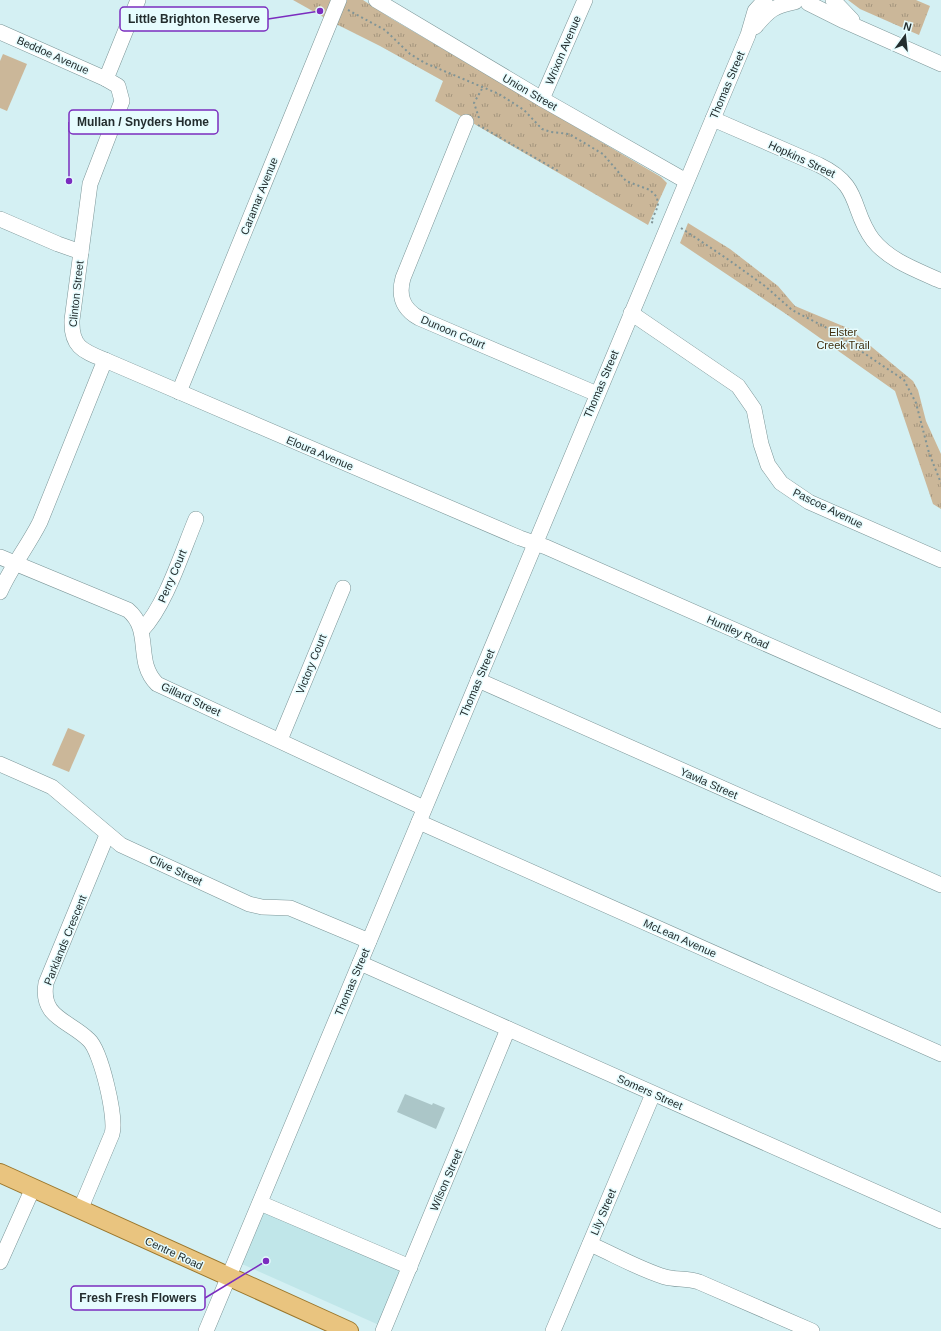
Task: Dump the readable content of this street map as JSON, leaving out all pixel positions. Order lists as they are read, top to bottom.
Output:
{
  "streets": {
    "main road": ["Centre Road"],
    "street": [
      "Wrixon Avenue",
      "Beddoe Avenue",
      "Thomas Street",
      "Union Street",
      "Hopkins Street",
      "Caramar Avenue",
      "Clinton Street",
      "Dunoon Court",
      "Eloura Avenue",
      "Pascoe Avenue",
      "Perry Court",
      "Huntley Road",
      "Victory Court",
      "Gillard Street",
      "Yawla Street",
      "Clive Street",
      "McLean Avenue",
      "Parklands Crescent",
      "Somers Street",
      "Wilson Street",
      "Lily Street"
    ]
  },
  "crossings": [
    ["Wrixon Avenue", "Union Street"],
    ["Beddoe Avenue", "Clinton Street"],
    ["Thomas Street", "Union Street"],
    ["Thomas Street", "Hopkins Street"],
    ["Thomas Street", "Dunoon Court"],
    ["Thomas Street", "Eloura Avenue"],
    ["Thomas Street", "Pascoe Avenue"],
    ["Thomas Street", "Huntley Road"],
    ["Thomas Street", "Gillard Street"],
    ["Thomas Street", "Yawla Street"],
    ["Thomas Street", "Clive Street"],
    ["Thomas Street", "McLean Avenue"],
    ["Thomas Street", "Somers Street"],
    ["Thomas Street", "Centre Road"],
    ["Caramar Avenue", "Eloura Avenue"],
    ["Clinton Street", "Eloura Avenue"],
    ["Eloura Avenue", "Huntley Road"],
    ["Perry Court", "Gillard Street"],
    ["Victory Court", "Gillard Street"],
    ["Clive Street", "Parklands Crescent"],
    ["Parklands Crescent", "Centre Road"],
    ["Somers Street", "Wilson Street"],
    ["Somers Street", "Lily Street"]
  ],
  "parks": ["Elster Creek Trail"],
  "places": ["Little Brighton Reserve", "Mullan / Snyders Home", "Fresh Fresh Flowers"],
  "north": "top"
}
